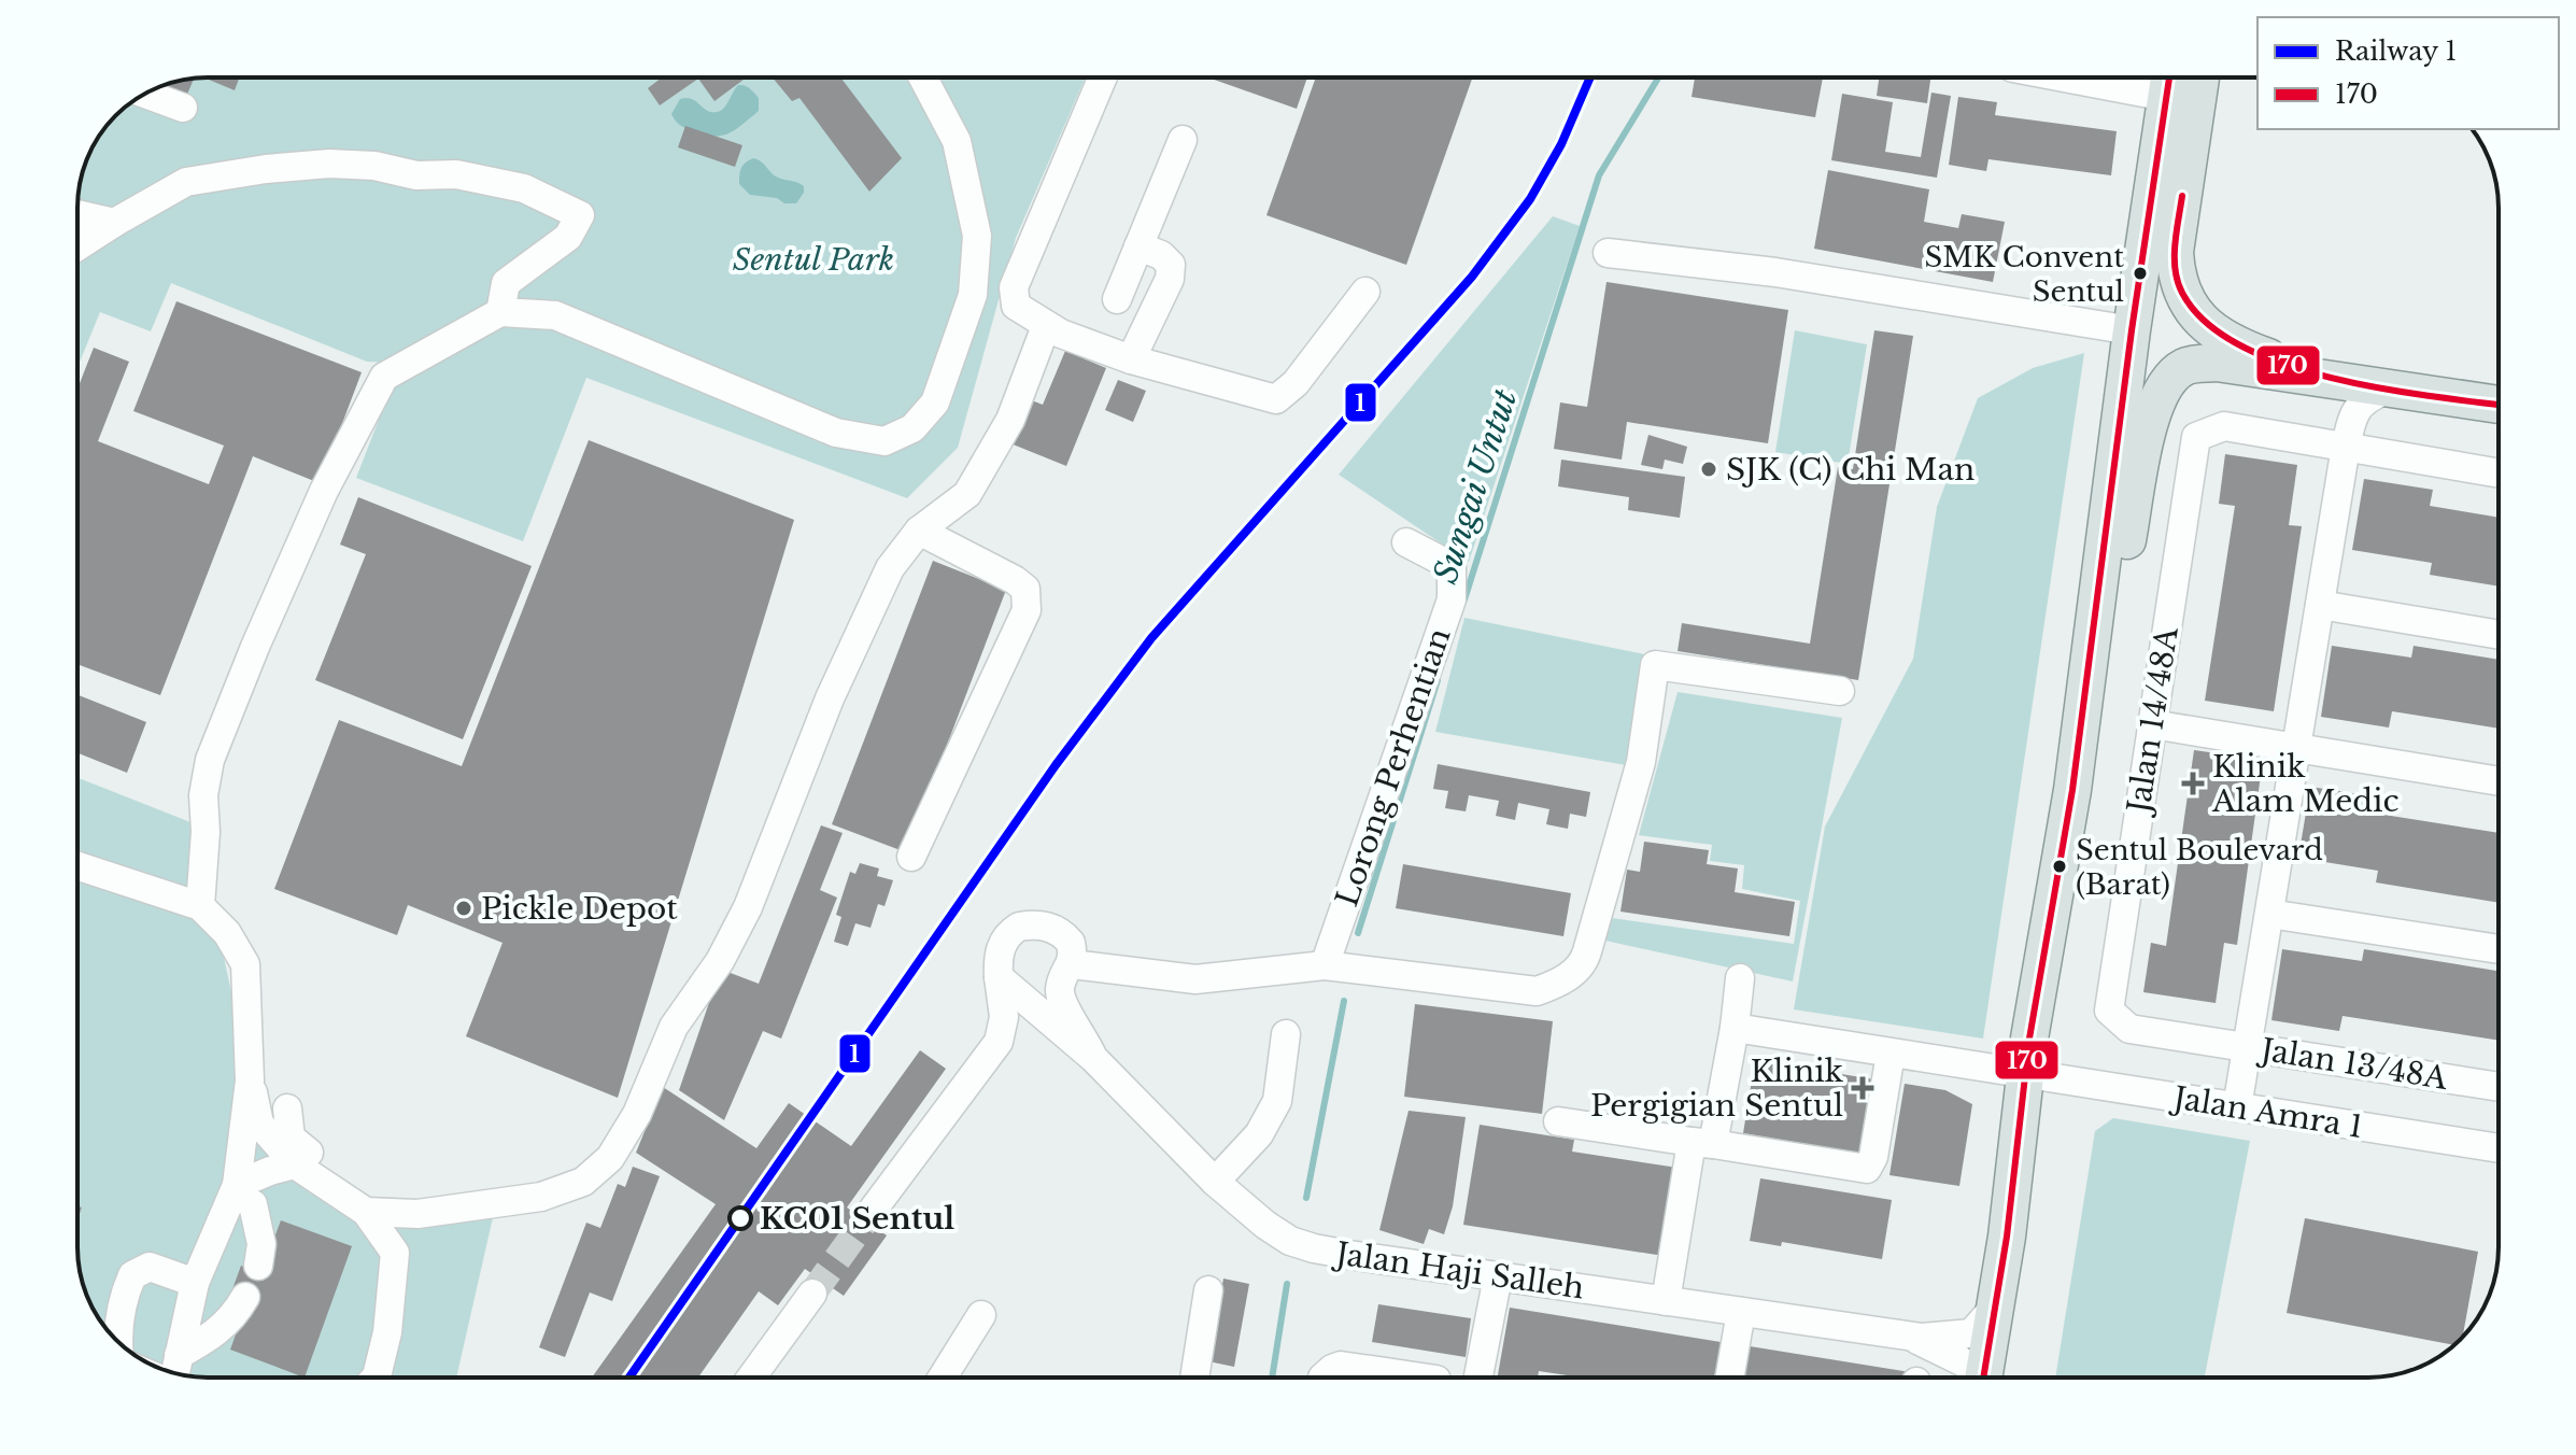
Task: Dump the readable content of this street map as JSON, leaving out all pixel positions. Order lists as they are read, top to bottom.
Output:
{
  "streets": {
    "street": [
      "Jalan 14/48A",
      "Lorong Perhentian",
      "Jalan 13/48A",
      "Jalan Amra 1",
      "Jalan Haji Salleh"
    ]
  },
  "crossings": [
    ["Jalan 14/48A", "Jalan 13/48A"]
  ],
  "water": ["Sungai Untut"],
  "parks": ["Sentul Park"],
  "places": {
    "other": [
      "SMK Convent Sentul",
      "SJK (C) Chi Man",
      "Sentul Boulevard (Barat)",
      "Pickle Depot",
      "KC01 Sentul"
    ],
    "health": ["Klinik Alam Medic", "Klinik Pergigian Sentul"]
  },
  "lines": ["rail line 1", "transit line 170"],
  "legend": ["Railway 1", "170"]
}
